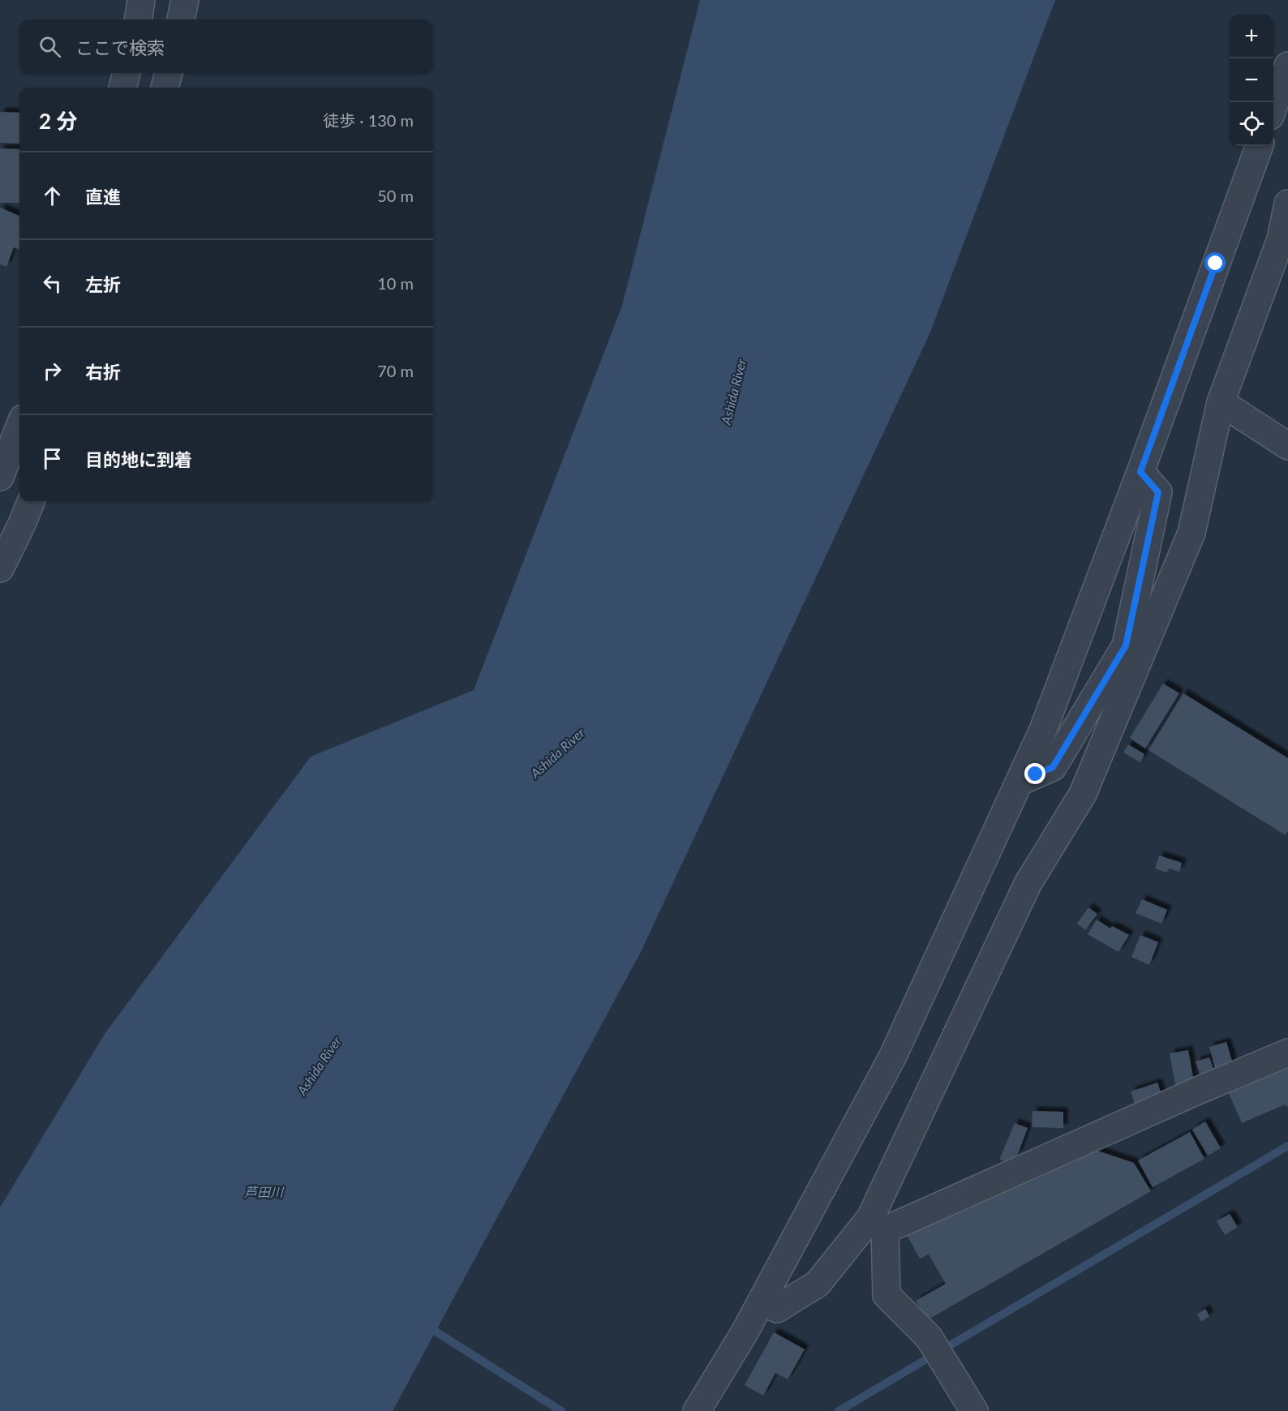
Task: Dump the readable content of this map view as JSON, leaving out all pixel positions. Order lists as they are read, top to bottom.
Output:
{
  "water": ["Ashida River", "芦田川"],
  "page": {
    "map_buttons": ["+", "−"],
    "search": "ここで検索",
    "heading": ["2 分", "徒歩 · 130 m"],
    "list": [
      ["直進", "50 m"],
      ["左折", "10 m"],
      ["右折", "70 m"],
      "目的地に到着"
    ]
  }
}
